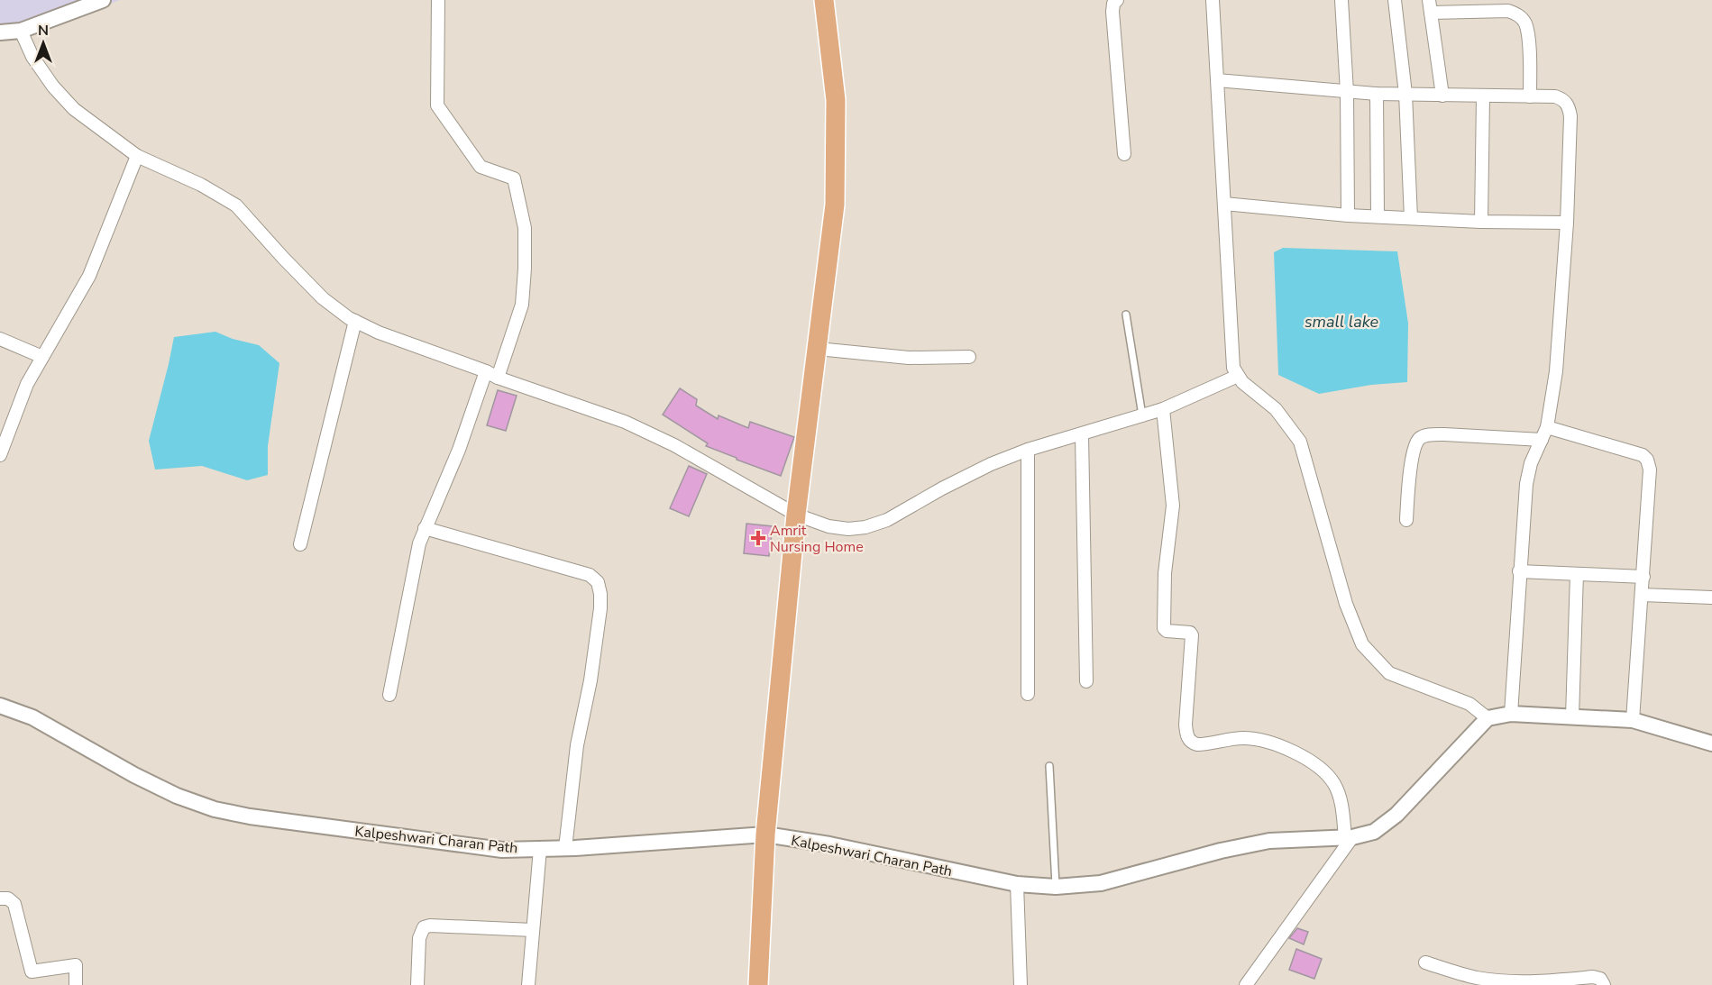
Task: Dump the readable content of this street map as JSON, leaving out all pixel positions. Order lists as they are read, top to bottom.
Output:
{
  "streets": {
    "street": ["Kalpeshwari Charan Path"]
  },
  "water": ["small lake"],
  "places": {
    "health": ["Amrit Nursing Home"]
  },
  "north": "top"
}
